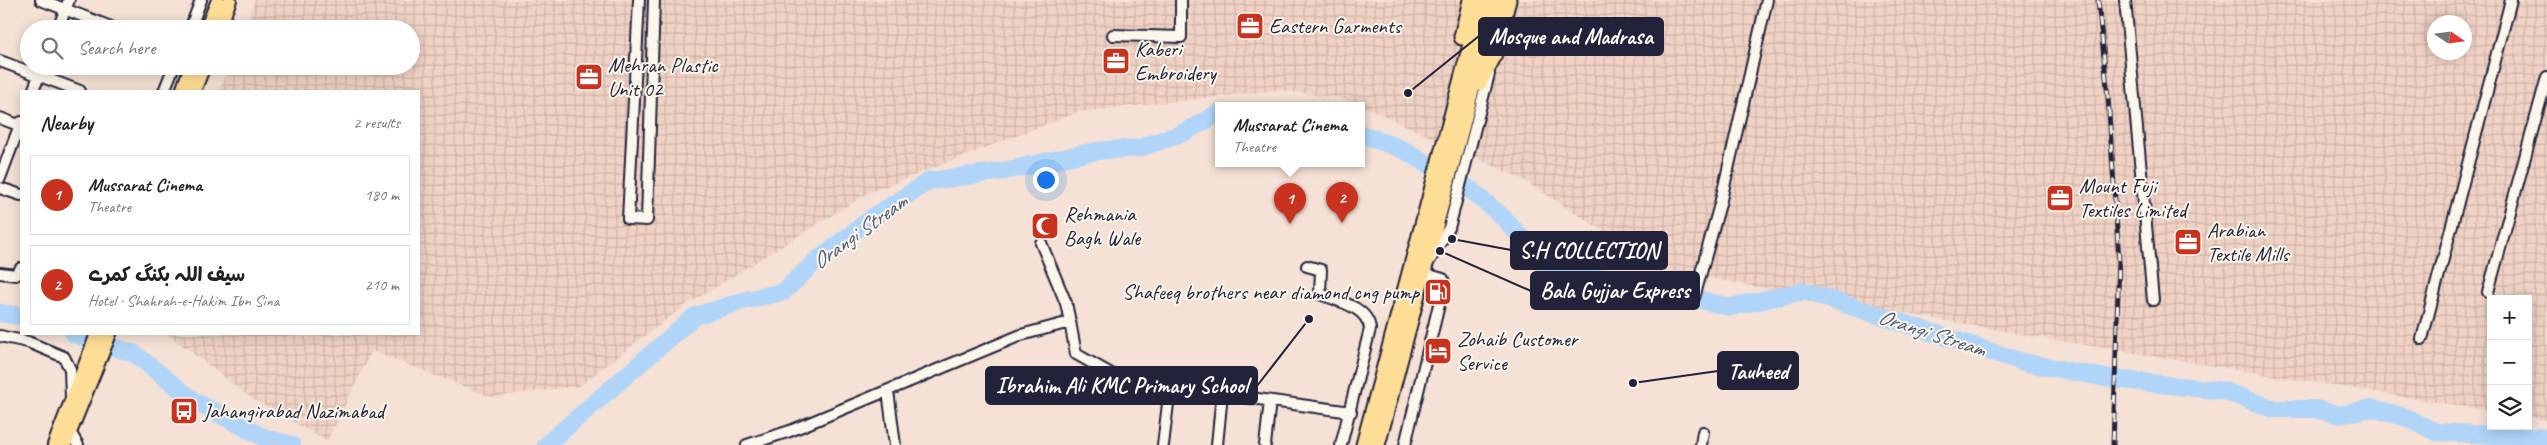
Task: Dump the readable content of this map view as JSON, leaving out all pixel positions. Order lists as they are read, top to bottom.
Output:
{
  "water": ["Orangi Stream"],
  "places": {
    "office": [
      "Eastern Garments",
      "Kaberi Embroidery",
      "Mehran Plastic Unit 02",
      "Mount Fuji Textiles Limited",
      "Arabian Textile Mills"
    ],
    "other": [
      "Mosque and Madrasa",
      "S.H COLLECTION",
      "Bala Gujjar Express",
      "Ibrahim Ali KMC Primary School",
      "Tauheed"
    ],
    "mosque": ["Rehmania Bagh Wale"],
    "fuel station": ["Shafeeq brothers near diamond cng pump"],
    "hotel": ["Zohaib Customer Service"],
    "bus stop": ["Jahangirabad Nazimabad"]
  },
  "north": "right",
  "page": {
    "search": "Search here",
    "heading": ["Nearby", "2 results"],
    "popup": ["Mussarat Cinema", "Theatre"],
    "list": [
      {
        "mark": "1",
        "name": "Mussarat Cinema",
        "note": "Theatre",
        "value": "180 m"
      },
      {
        "mark": "2",
        "name": "سیف اللہ بکنگ کمرے",
        "note": "Hotel · Shahrah-e-Hakim Ibn Sina",
        "value": "210 m"
      }
    ],
    "pins": ["2", "1"],
    "map_buttons": ["+", "−"]
  }
}
